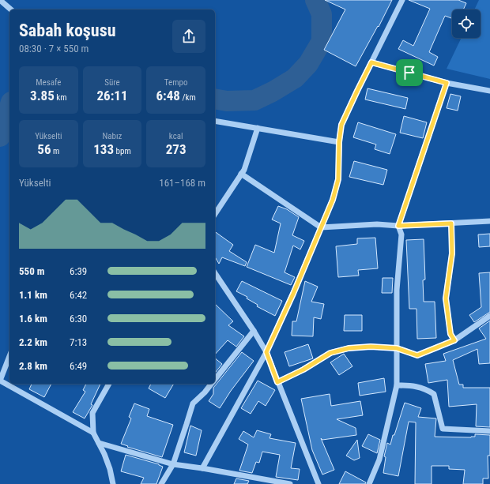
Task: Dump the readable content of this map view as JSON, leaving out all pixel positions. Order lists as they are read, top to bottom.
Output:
{
  "page": {
    "heading": ["Sabah koşusu", "08:30 · 7 × 550 m"],
    "stats": [
      ["Mesafe", "3.85 km"],
      ["Süre", "26:11"],
      ["Tempo", "6:48 /km"],
      ["Yükselti", "56 m"],
      ["Nabız", "133 bpm"],
      ["kcal", "273"]
    ],
    "chart": ["Yükselti", "161–168 m"],
    "list": [
      {
        "name": "550 m",
        "note": "6:39"
      },
      {
        "name": "1.1 km",
        "note": "6:42"
      },
      {
        "name": "1.6 km",
        "note": "6:30"
      },
      {
        "name": "2.2 km",
        "note": "7:13"
      },
      {
        "name": "2.8 km",
        "note": "6:49"
      }
    ]
  }
}
